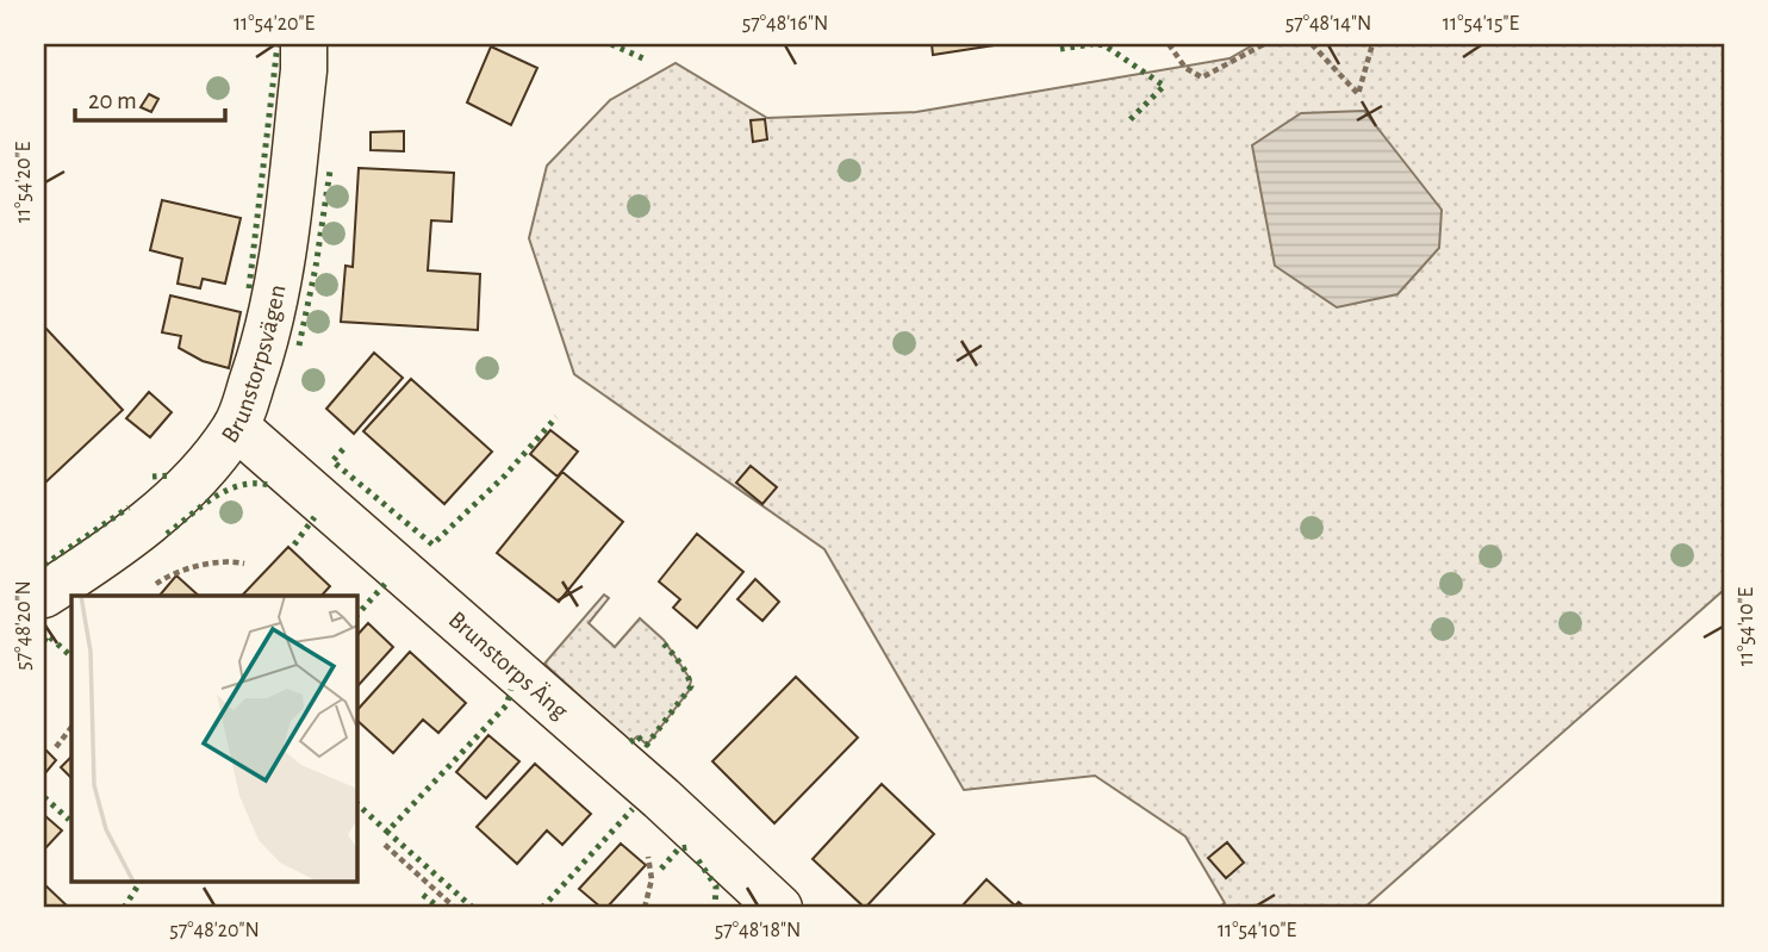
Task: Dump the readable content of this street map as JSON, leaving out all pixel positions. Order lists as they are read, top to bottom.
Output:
{
  "streets": {
    "street": ["Brunstorpsvägen", "Brunstorps Äng"]
  },
  "crossings": [
    ["Brunstorpsvägen", "Brunstorps Äng"]
  ],
  "scale_bar": "20 m",
  "coordinates": [
    "11°54'20\"E",
    "57°48'16\"N",
    "57°48'14\"N",
    "11°54'15\"E",
    "57°48'20\"N",
    "11°54'10\"E",
    "57°48'18\"N"
  ]
}
